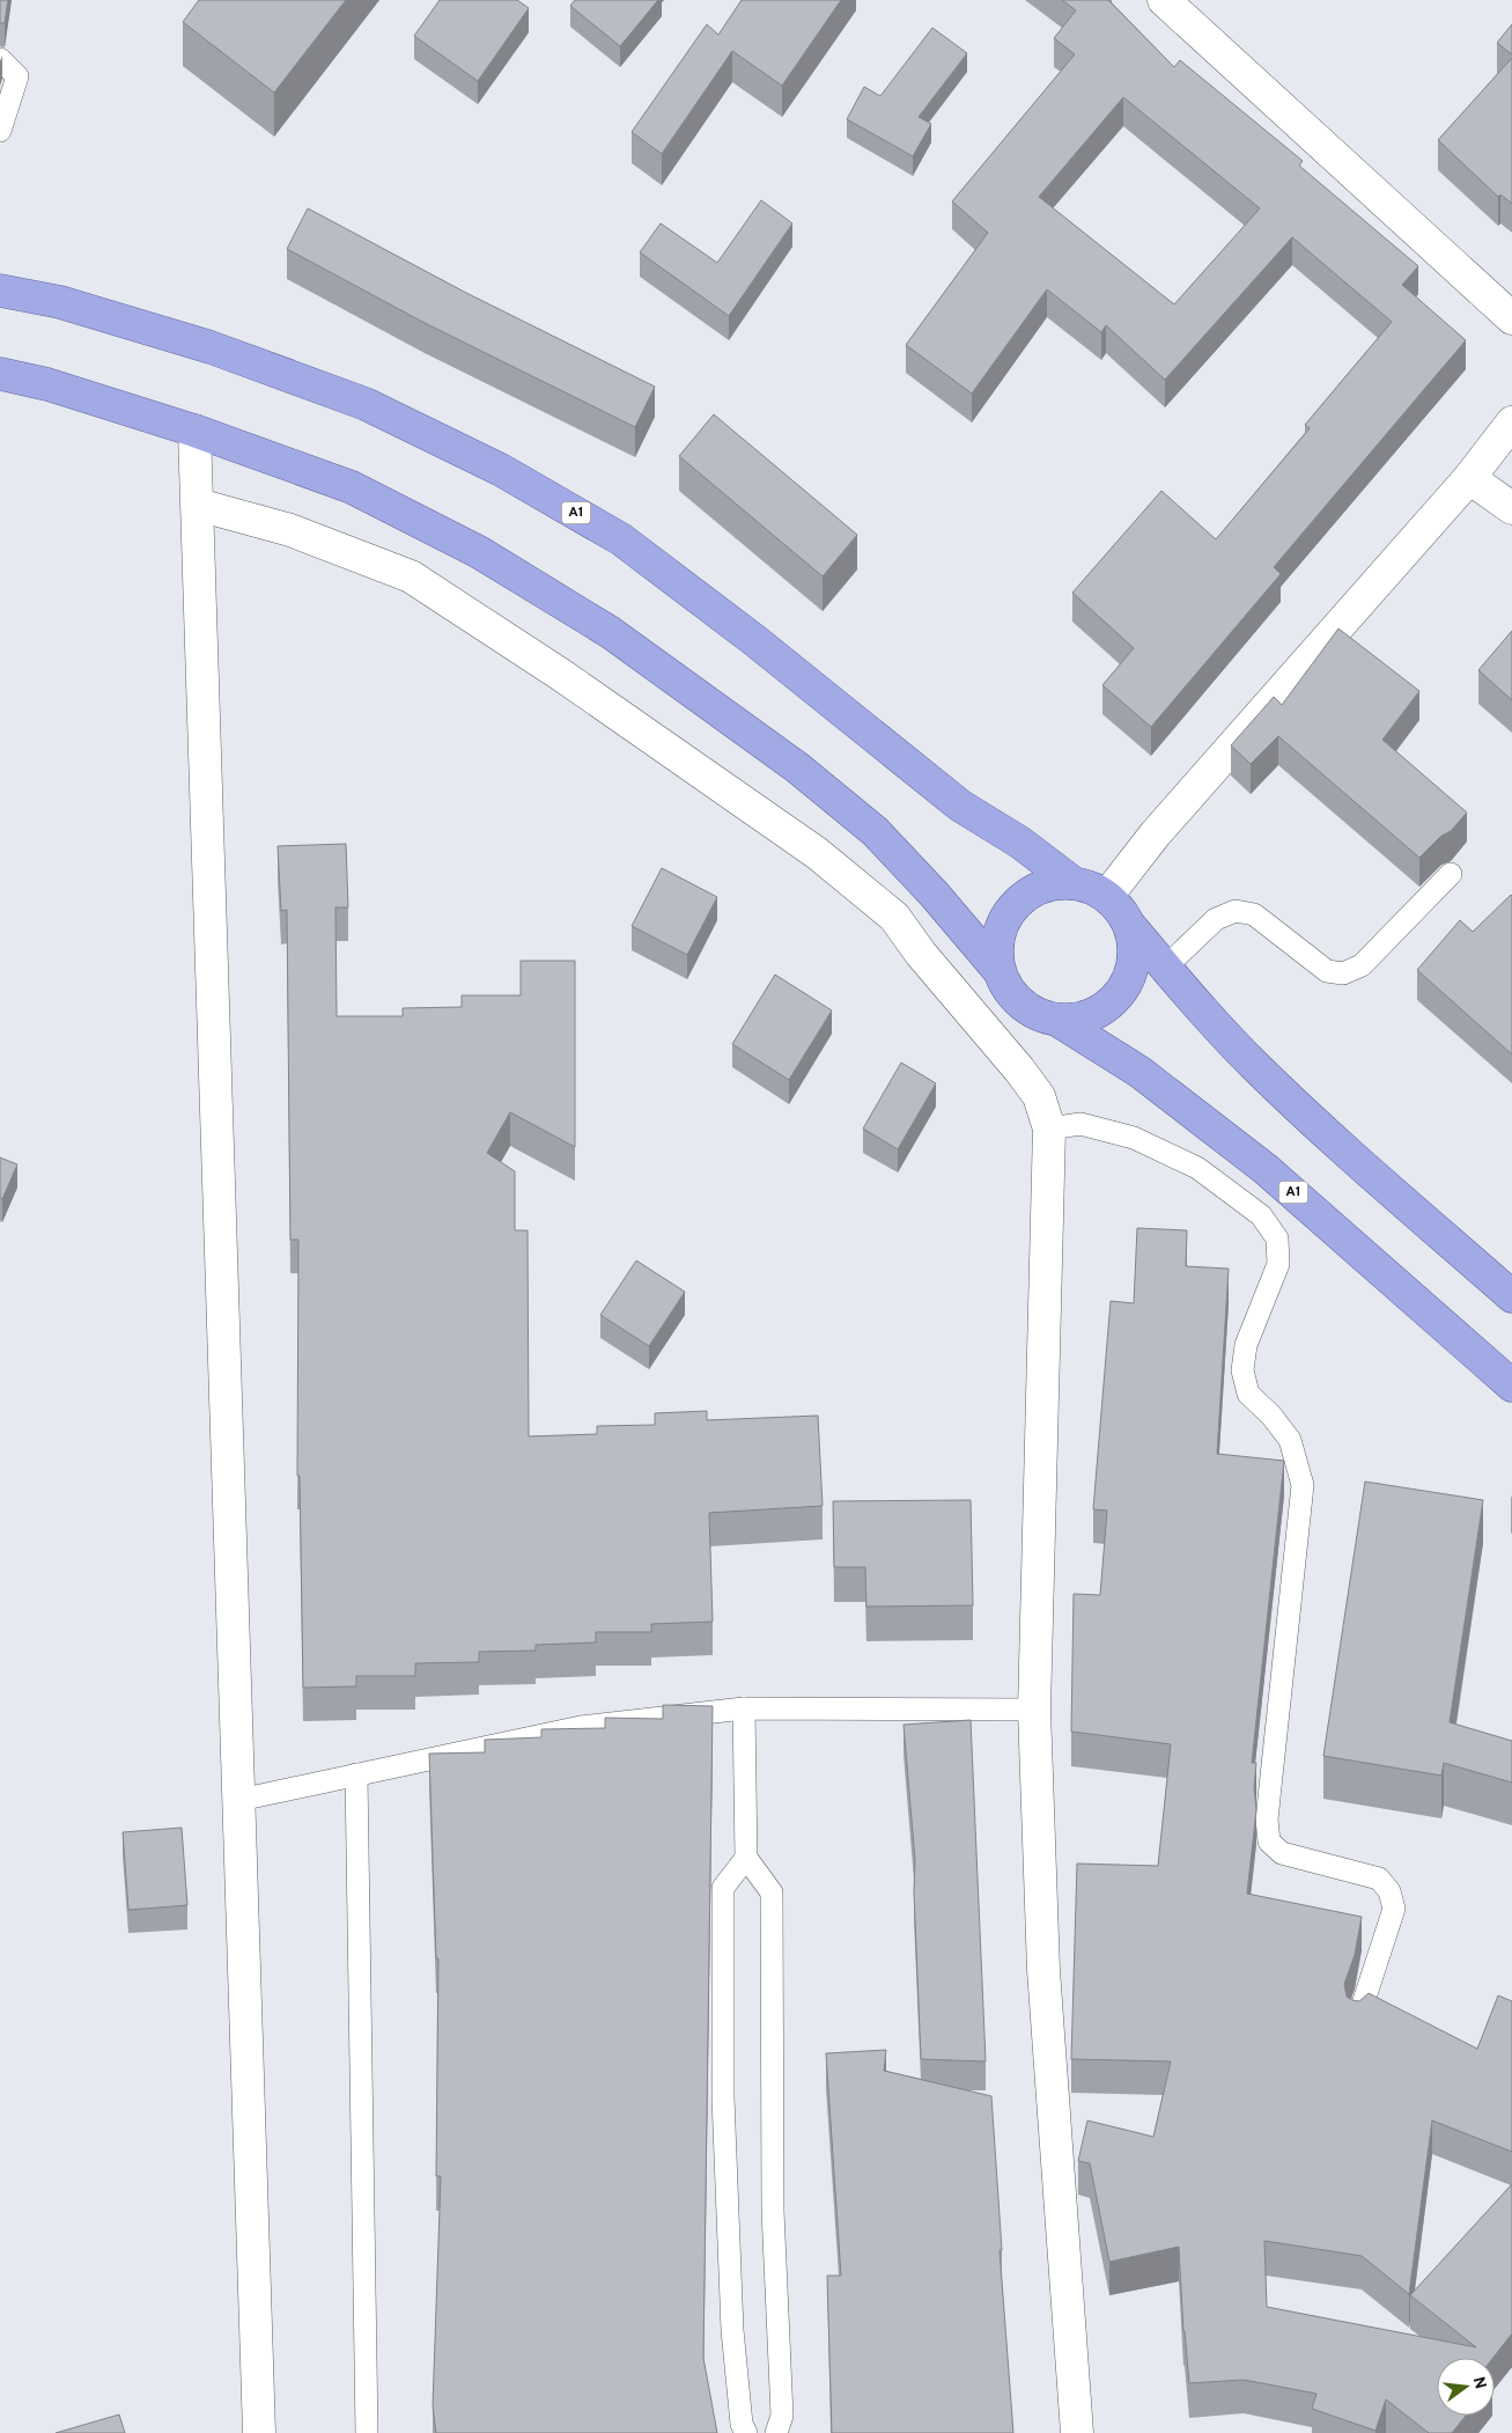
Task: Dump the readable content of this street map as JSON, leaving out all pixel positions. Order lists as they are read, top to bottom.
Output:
{
  "streets": {
    "highway": ["A1"]
  },
  "north": "right"
}
